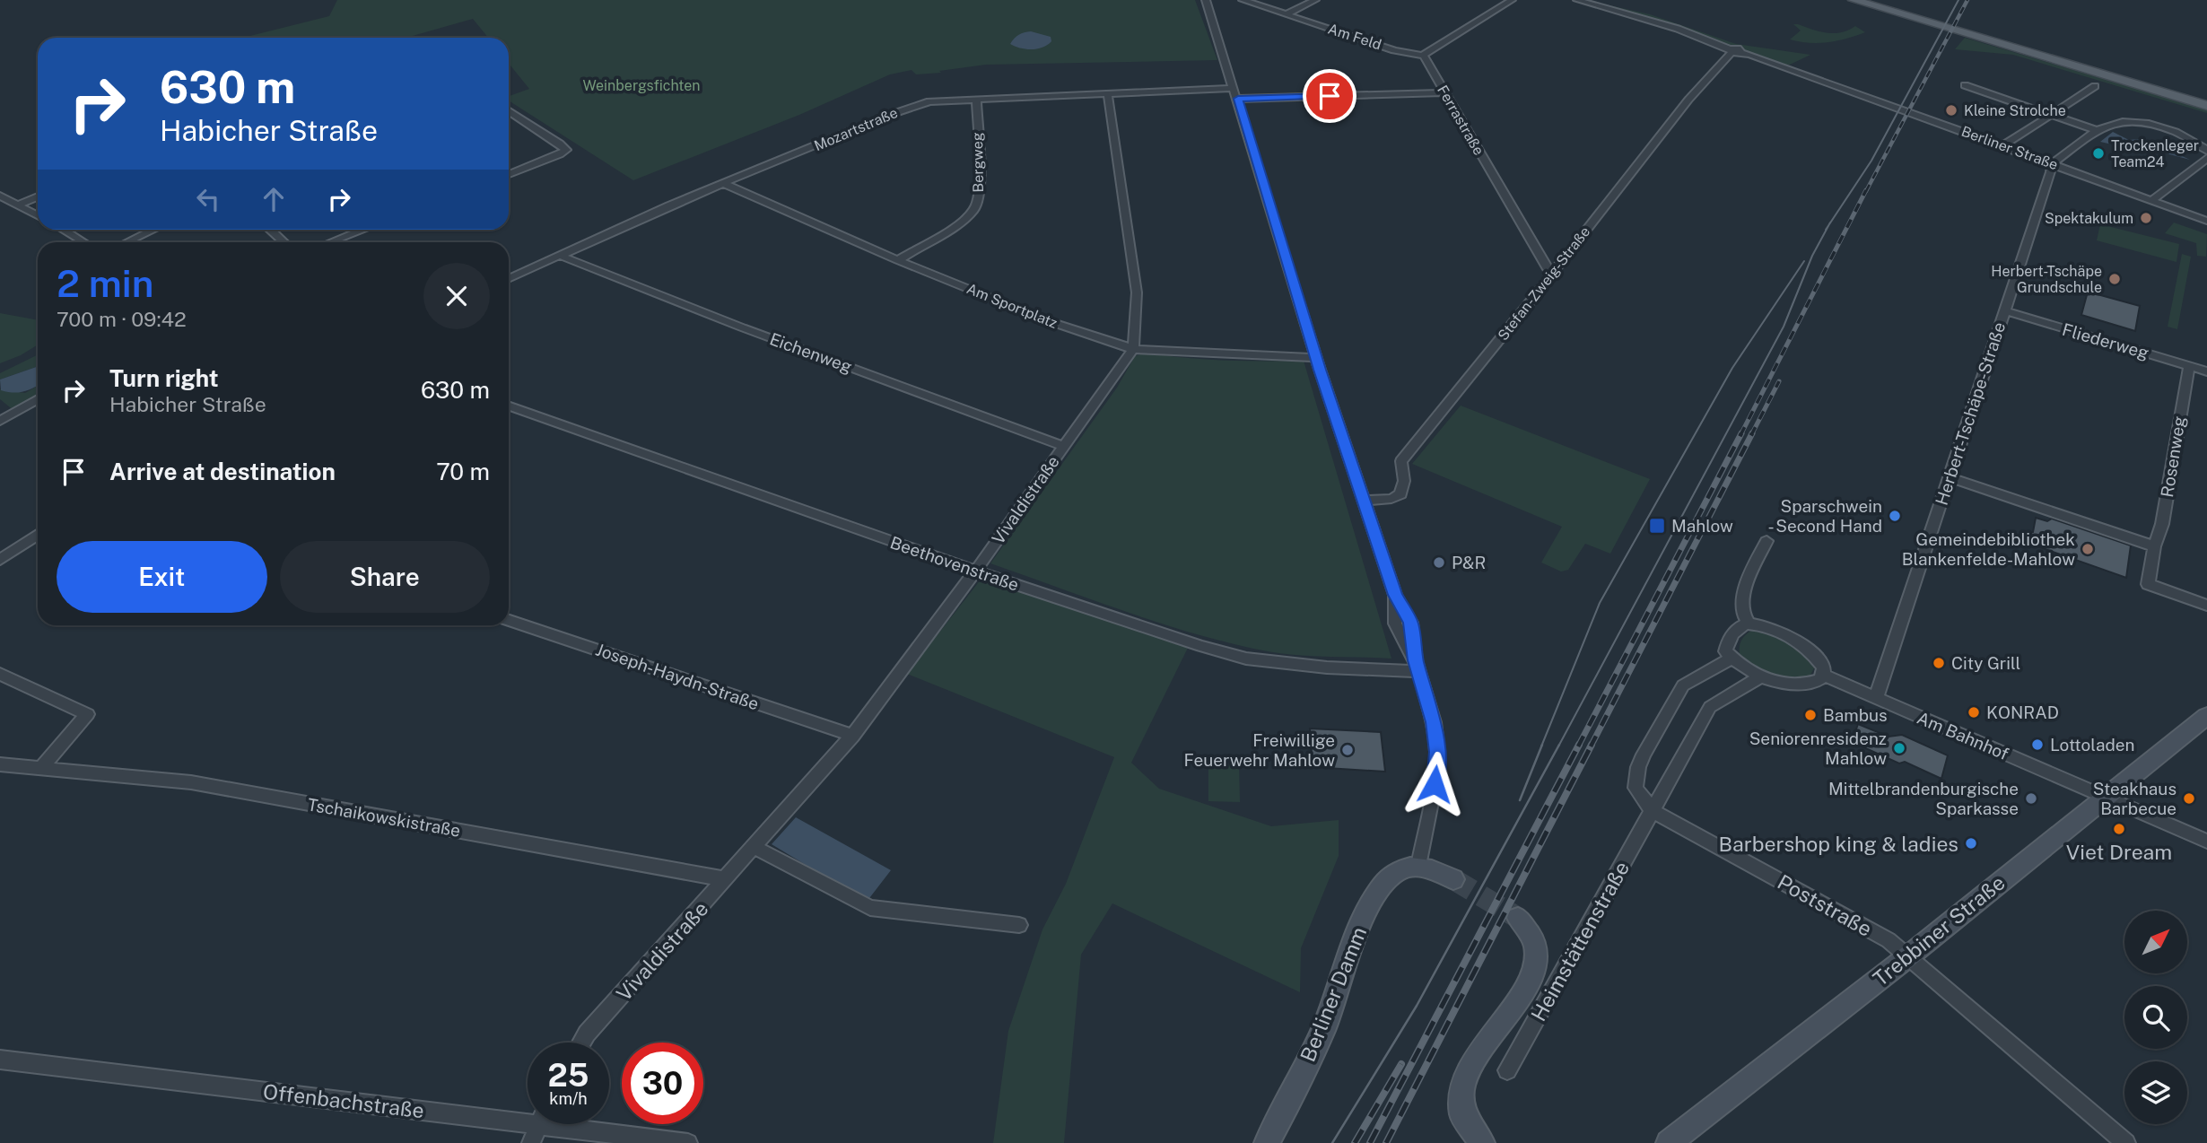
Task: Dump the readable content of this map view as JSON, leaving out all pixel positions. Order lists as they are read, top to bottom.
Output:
{
  "streets": {
    "main road": ["Trebbiner Straße", "Berliner Damm"],
    "street": [
      "Am Feld",
      "Ferrastraße",
      "Mozartstraße",
      "Berliner Straße",
      "Bergweg",
      "Stefan-Zweig-Straße",
      "Am Sportplatz",
      "Fliederweg",
      "Eichenweg",
      "Herbert-Tschäpe-Straße",
      "Rosenweg",
      "Vivaldistraße",
      "Beethovenstraße",
      "Joseph-Haydn-Straße",
      "Am Bahnhof",
      "Tschaikowskistraße",
      "Poststraße",
      "Heimstättenstraße",
      "Offenbachstraße"
    ]
  },
  "crossings": [
    ["Am Feld", "Ferrastraße"],
    ["Ferrastraße", "Stefan-Zweig-Straße"],
    ["Mozartstraße", "Bergweg"],
    ["Mozartstraße", "Am Sportplatz"],
    ["Mozartstraße", "Eichenweg"],
    ["Berliner Straße", "Stefan-Zweig-Straße"],
    ["Berliner Straße", "Herbert-Tschäpe-Straße"],
    ["Bergweg", "Am Sportplatz"],
    ["Am Sportplatz", "Vivaldistraße"],
    ["Fliederweg", "Herbert-Tschäpe-Straße"],
    ["Fliederweg", "Rosenweg"],
    ["Eichenweg", "Vivaldistraße"],
    ["Herbert-Tschäpe-Straße", "Am Bahnhof"],
    ["Vivaldistraße", "Beethovenstraße"],
    ["Vivaldistraße", "Joseph-Haydn-Straße"],
    ["Vivaldistraße", "Tschaikowskistraße"],
    ["Am Bahnhof", "Trebbiner Straße"],
    ["Poststraße", "Trebbiner Straße"],
    ["Poststraße", "Heimstättenstraße"]
  ],
  "parks": ["Weinbergsfichten"],
  "places": {
    "other": [
      "Kleine Strolche",
      "Trockenleger Team24",
      "Spektakulum",
      "Herbert-Tschäpe Grundschule",
      "Sparschwein - Second Hand",
      "Gemeindebibliothek Blankenfelde-Mahlow",
      "P&R",
      "City Grill",
      "KONRAD",
      "Bambus",
      "Lottoladen",
      "Seniorenresidenz Mahlow",
      "Freiwillige Feuerwehr Mahlow",
      "Mittelbrandenburgische Sparkasse",
      "Steakhaus Barbecue",
      "Viet Dream",
      "Barbershop king & ladies"
    ],
    "transit": ["Mahlow"]
  },
  "north": "top right",
  "page": {
    "turn": ["630 m", "Habicher Straße"],
    "heading": ["2 min", "700 m · 09:42"],
    "list": [
      {
        "name": "Turn right",
        "note": "Habicher Straße",
        "value": "630 m"
      },
      {
        "name": "Arrive at destination",
        "value": "70 m"
      }
    ],
    "buttons": ["Exit", "Share"],
    "speed": "25 km/h",
    "limit": "30"
  }
}
